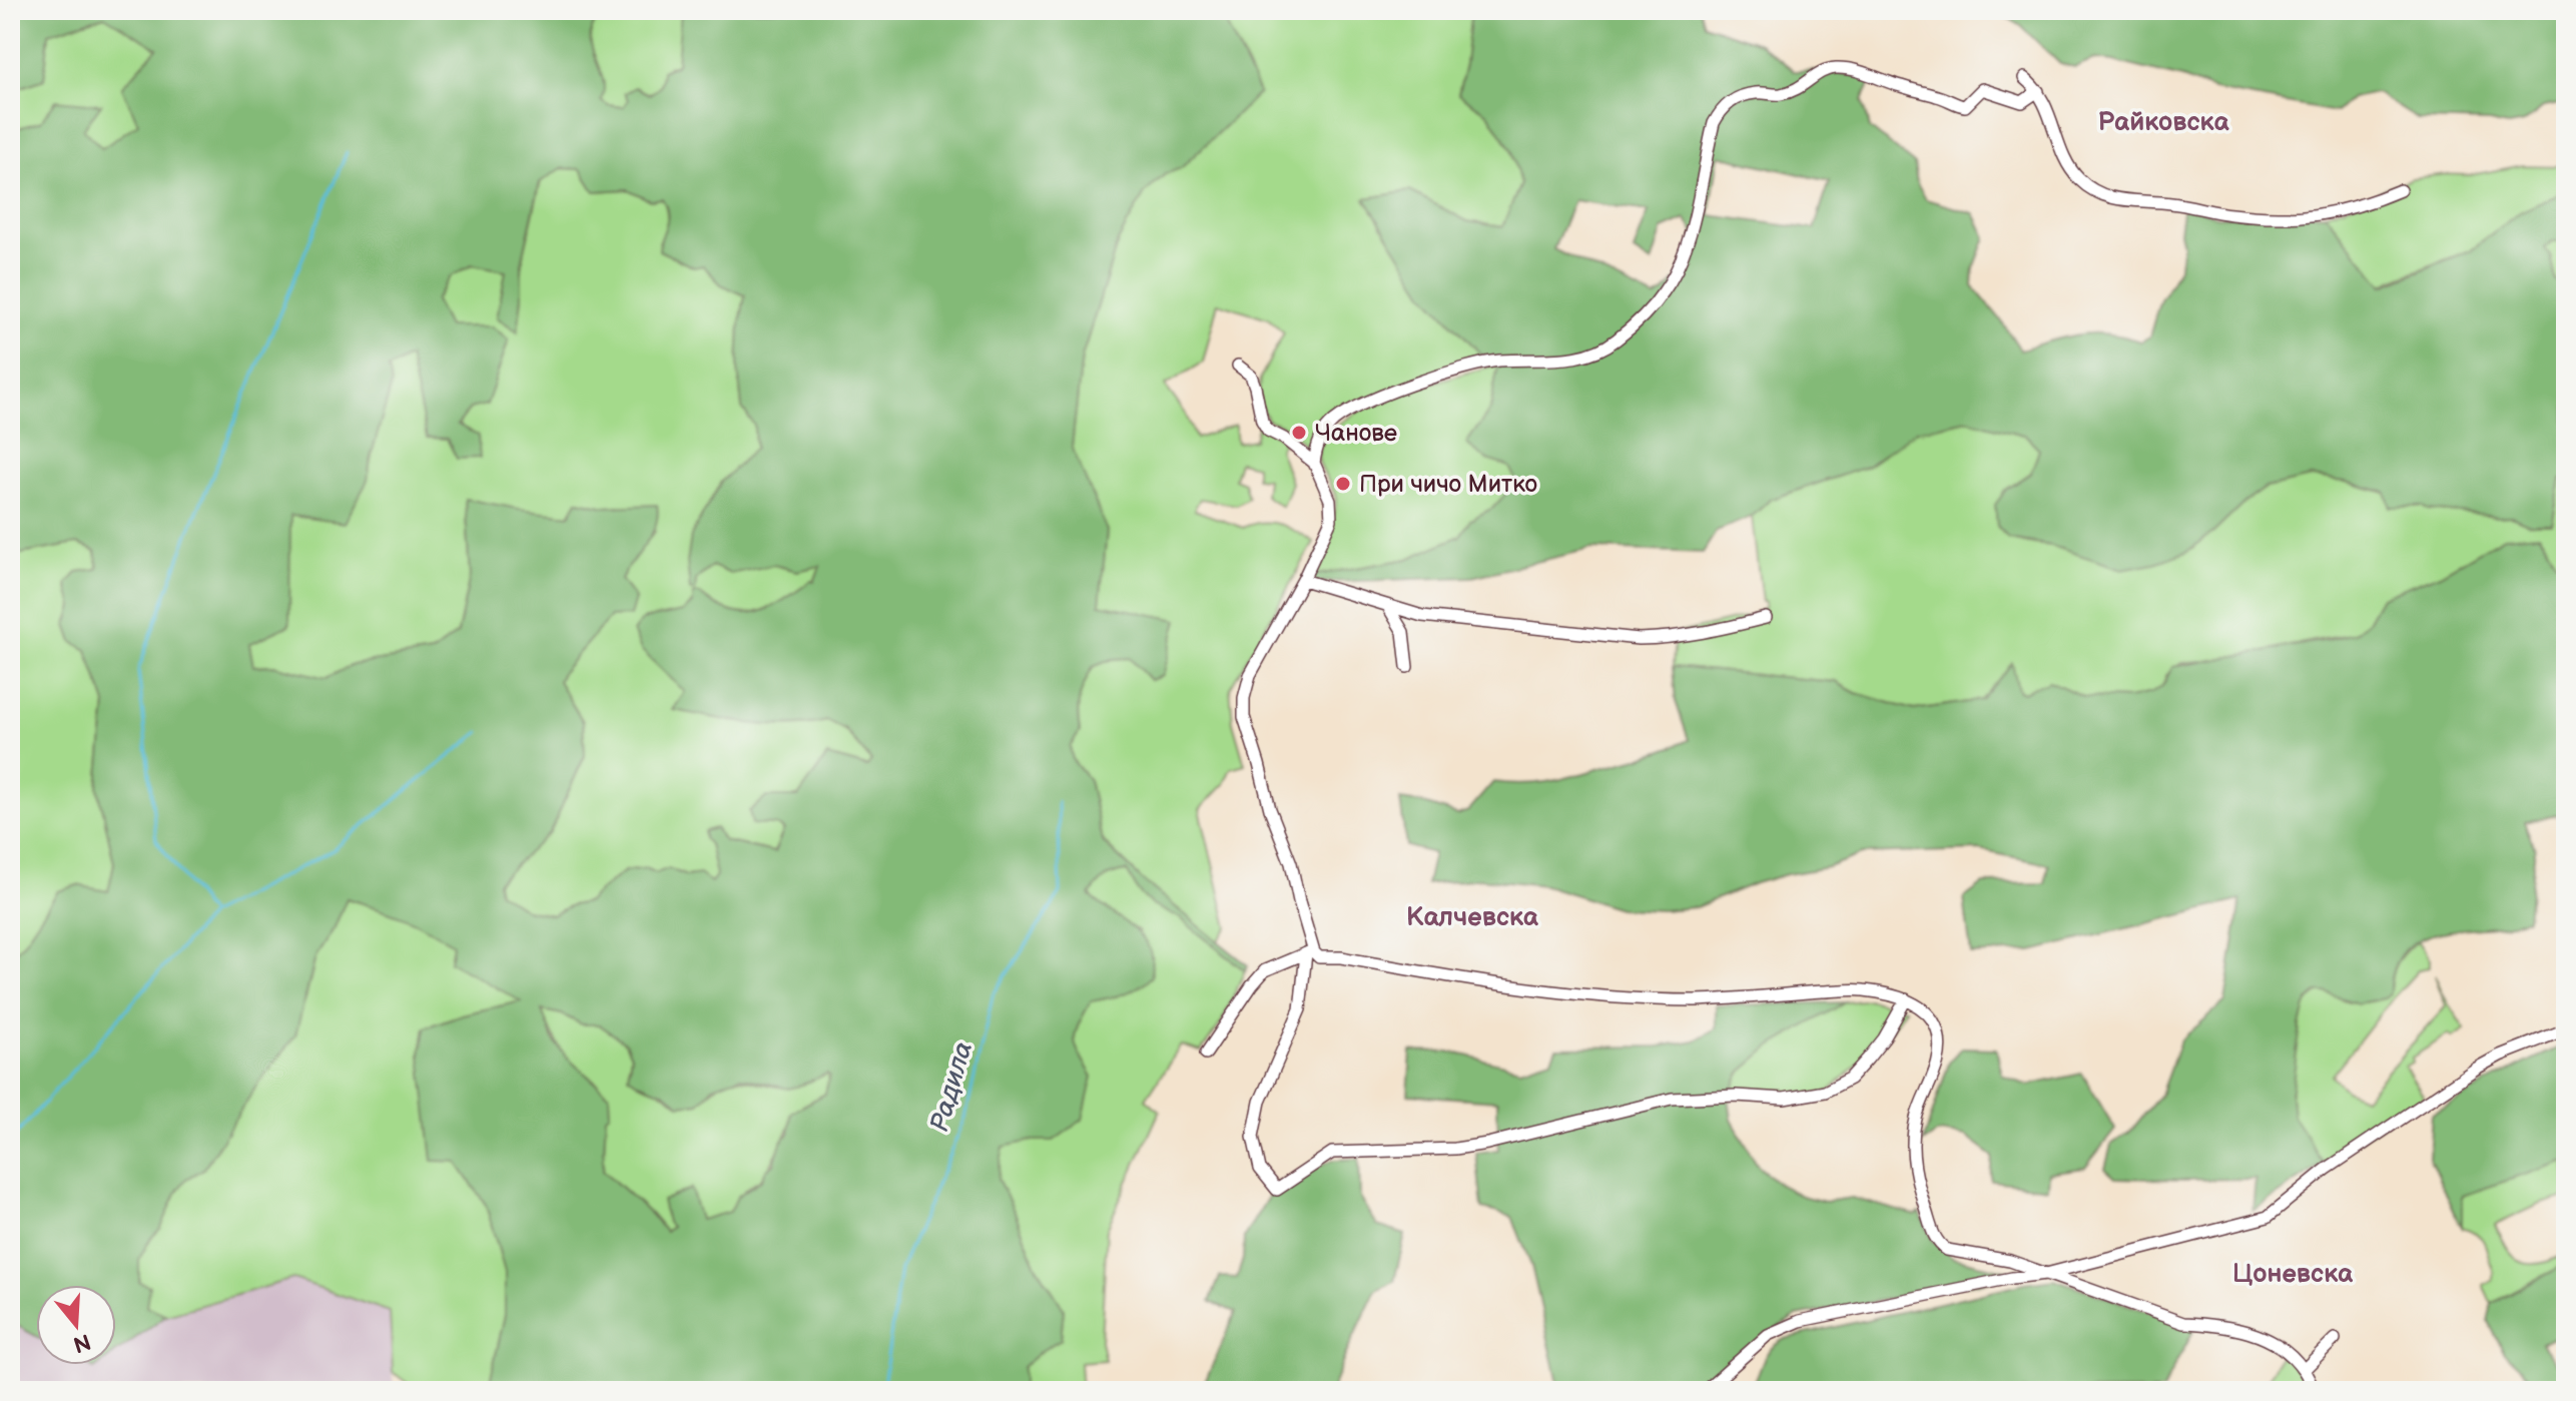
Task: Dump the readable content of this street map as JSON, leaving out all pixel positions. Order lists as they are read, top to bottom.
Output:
{
  "districts": ["Райковска", "Калчевска", "Цоневска"],
  "water": ["Радила"],
  "places": ["Чанове", "При чичо Митко"],
  "north": "bottom"
}
